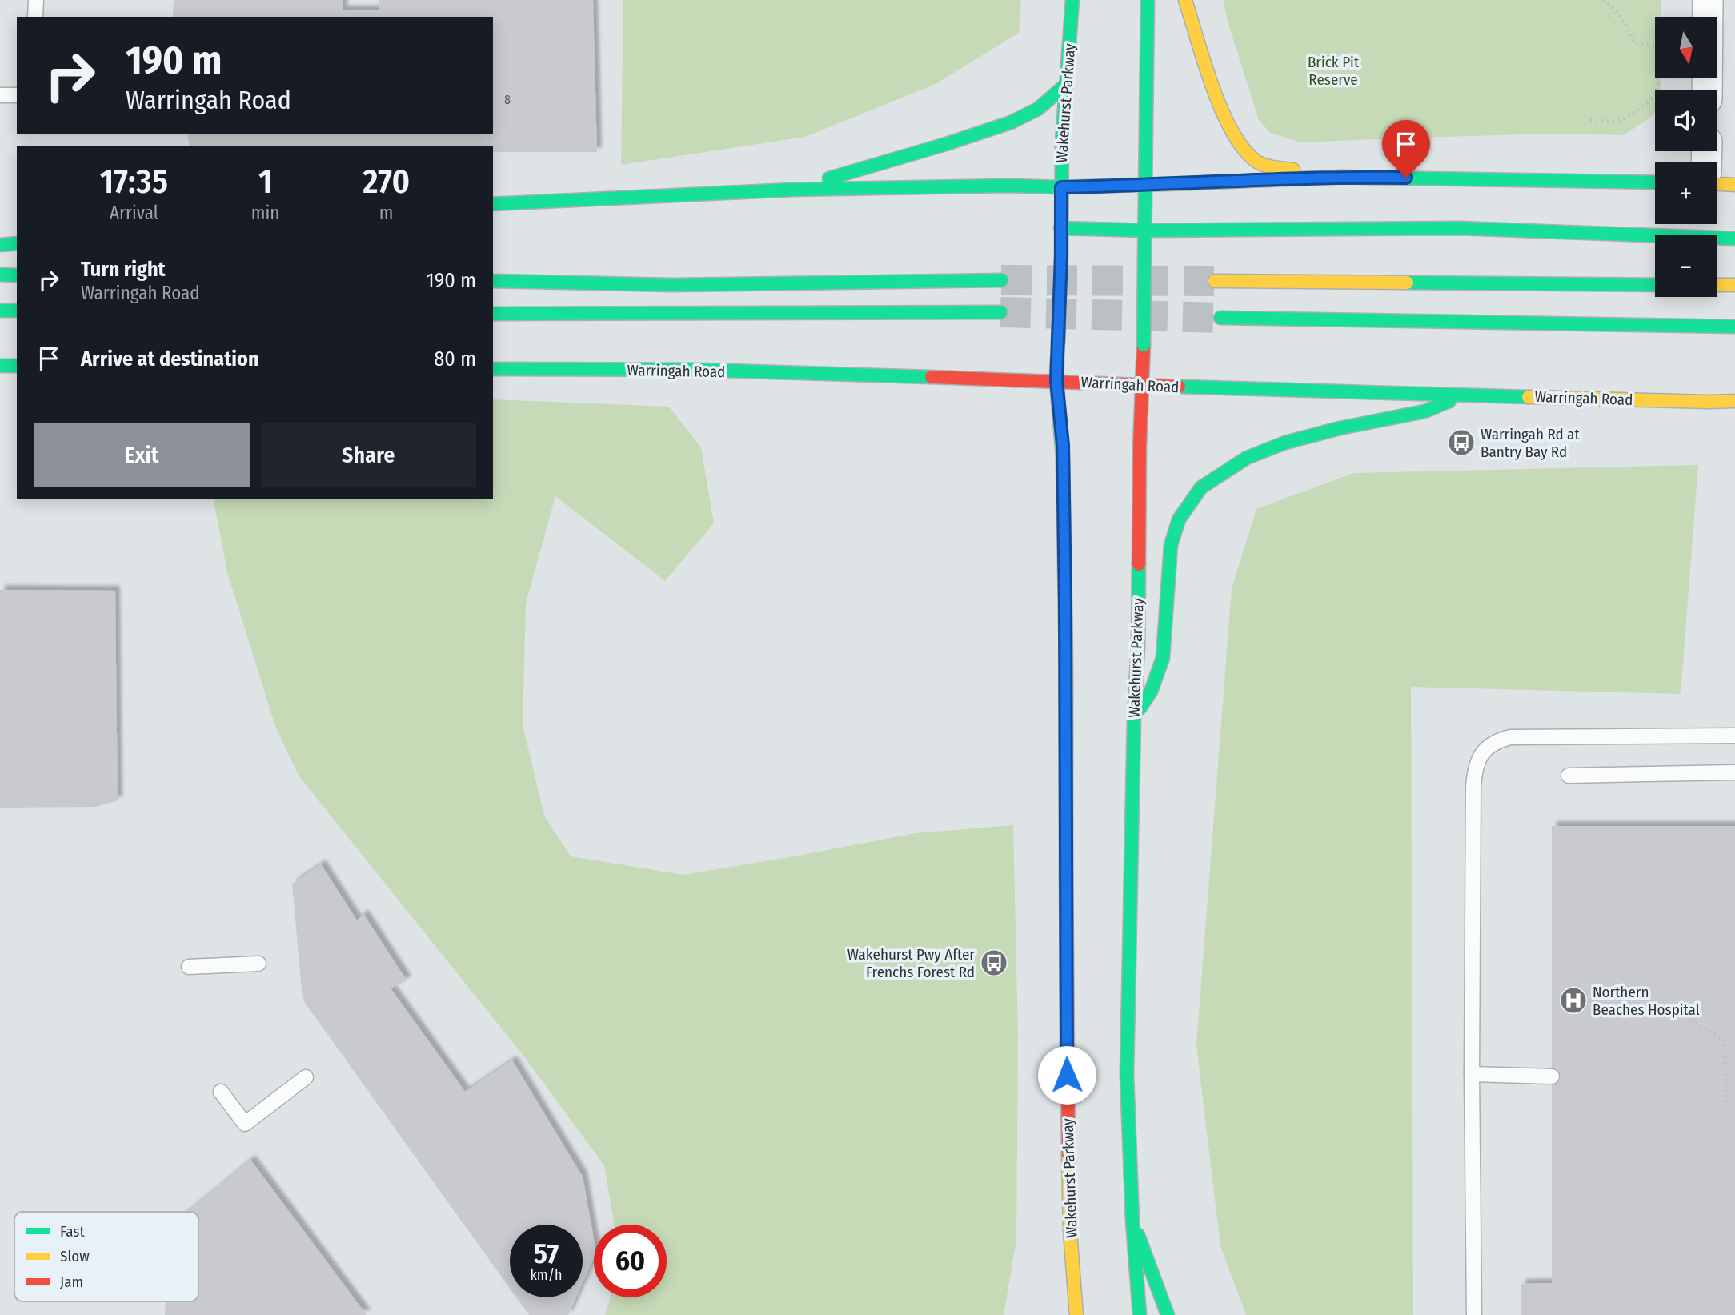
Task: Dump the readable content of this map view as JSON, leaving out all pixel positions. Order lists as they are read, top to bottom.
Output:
{
  "streets": {
    "main road": ["Wakehurst Parkway", "Warringah Road"]
  },
  "crossings": [
    ["Wakehurst Parkway", "Warringah Road"]
  ],
  "parks": ["Brick Pit Reserve"],
  "places": {
    "bus stop": ["Warringah Rd at Bantry Bay Rd", "Wakehurst Pwy After Frenchs Forest Rd"],
    "hospital": ["Northern Beaches Hospital"]
  },
  "house_numbers": ["8"],
  "legend": ["Fast", "Slow", "Jam"],
  "north": "bottom",
  "page": {
    "map_buttons": ["+", "−"],
    "turn": ["190 m", "Warringah Road"],
    "eta": [
      "17:35",
      "Arrival",
      "1",
      "min",
      "270",
      "m"
    ],
    "list": [
      {
        "name": "Turn right",
        "note": "Warringah Road",
        "value": "190 m"
      },
      {
        "name": "Arrive at destination",
        "value": "80 m"
      }
    ],
    "buttons": ["Exit", "Share"],
    "speed": "57 km/h",
    "limit": "60"
  }
}
